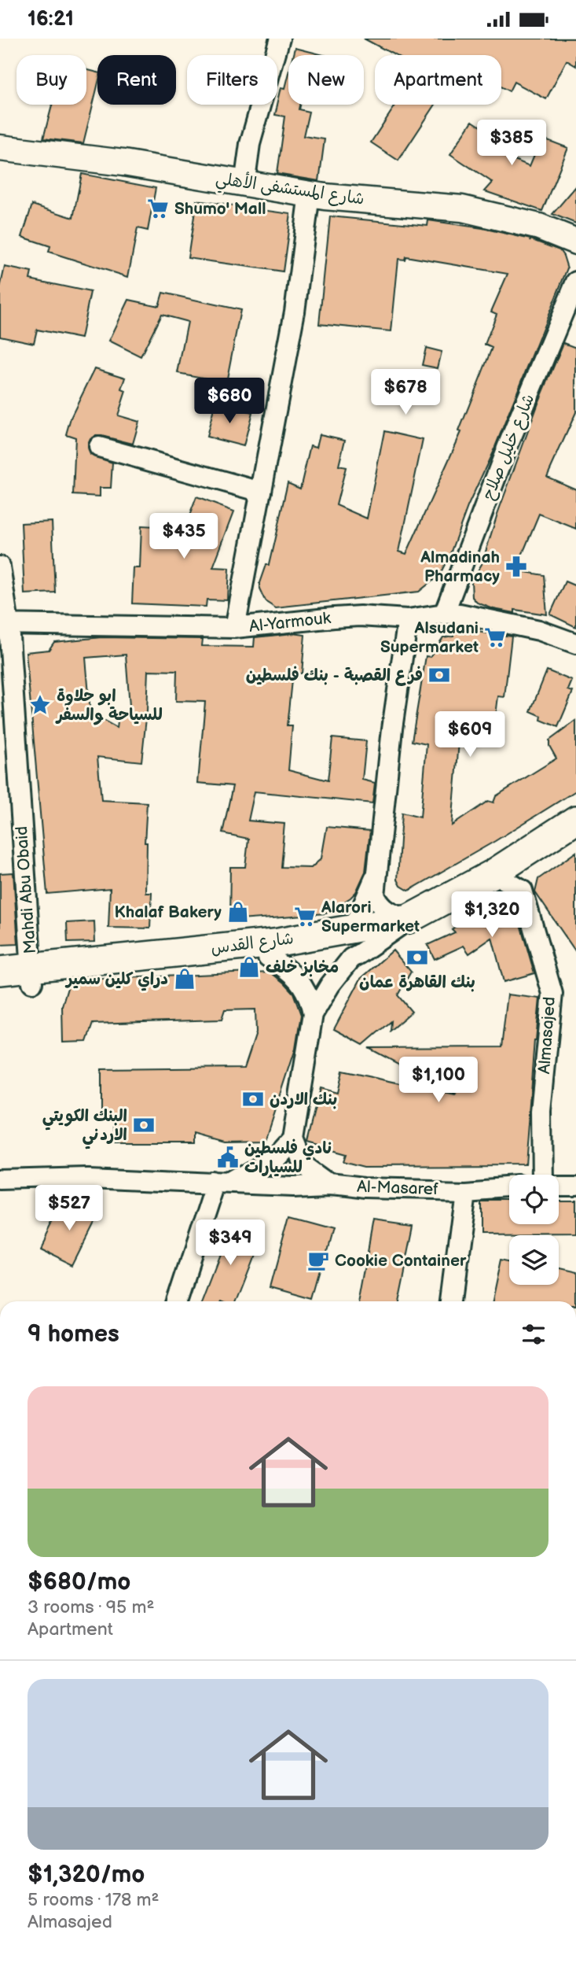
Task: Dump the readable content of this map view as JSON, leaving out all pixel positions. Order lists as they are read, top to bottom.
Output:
{
  "streets": {
    "main road": ["شارع القدس"],
    "street": [
      "شارع المستشفى الأهلي",
      "شارع خليل صلاح",
      "Al-Yarmouk",
      "Mahdi Abu Obaid",
      "Almasajed",
      "Al-Masaref"
    ]
  },
  "crossings": [
    ["شارع خليل صلاح", "Al-Yarmouk"],
    ["Al-Yarmouk", "Mahdi Abu Obaid"],
    ["Mahdi Abu Obaid", "شارع القدس"],
    ["شارع القدس", "Almasajed"]
  ],
  "places": {
    "supermarket": ["Shumo' Mall", "Alsudani Supermarket", "Alarori Supermarket"],
    "pharmacy": ["Almadinah Pharmacy"],
    "bank": [
      "فرع القصبة - بنك فلسطين",
      "بنك القاهرة عمان",
      "بنك الاردن",
      "البنك الكويتي الاردني"
    ],
    "place": ["ابو حلاوة للسياحة والسفر"],
    "shop": ["Khalaf Bakery", "مخابز خلف", "دراي كلين سمير"],
    "public building": ["نادي فلسطين للسيارات"],
    "cafe": ["Cookie Container"]
  },
  "page": {
    "status": "16:21",
    "chip": [
      "Buy",
      "Rent",
      "Filters",
      "New",
      "Apartment"
    ],
    "price": [
      "$385",
      "$678",
      "$680",
      "$435",
      "$609",
      "$1,320",
      "$1,100",
      "$527",
      "$349"
    ],
    "heading": "9 homes",
    "list": [
      {
        "name": "$680/mo",
        "note": "3 rooms · 95 m² · Apartment"
      },
      {
        "name": "$1,320/mo",
        "note": "5 rooms · 178 m² · Almasajed"
      }
    ]
  }
}
